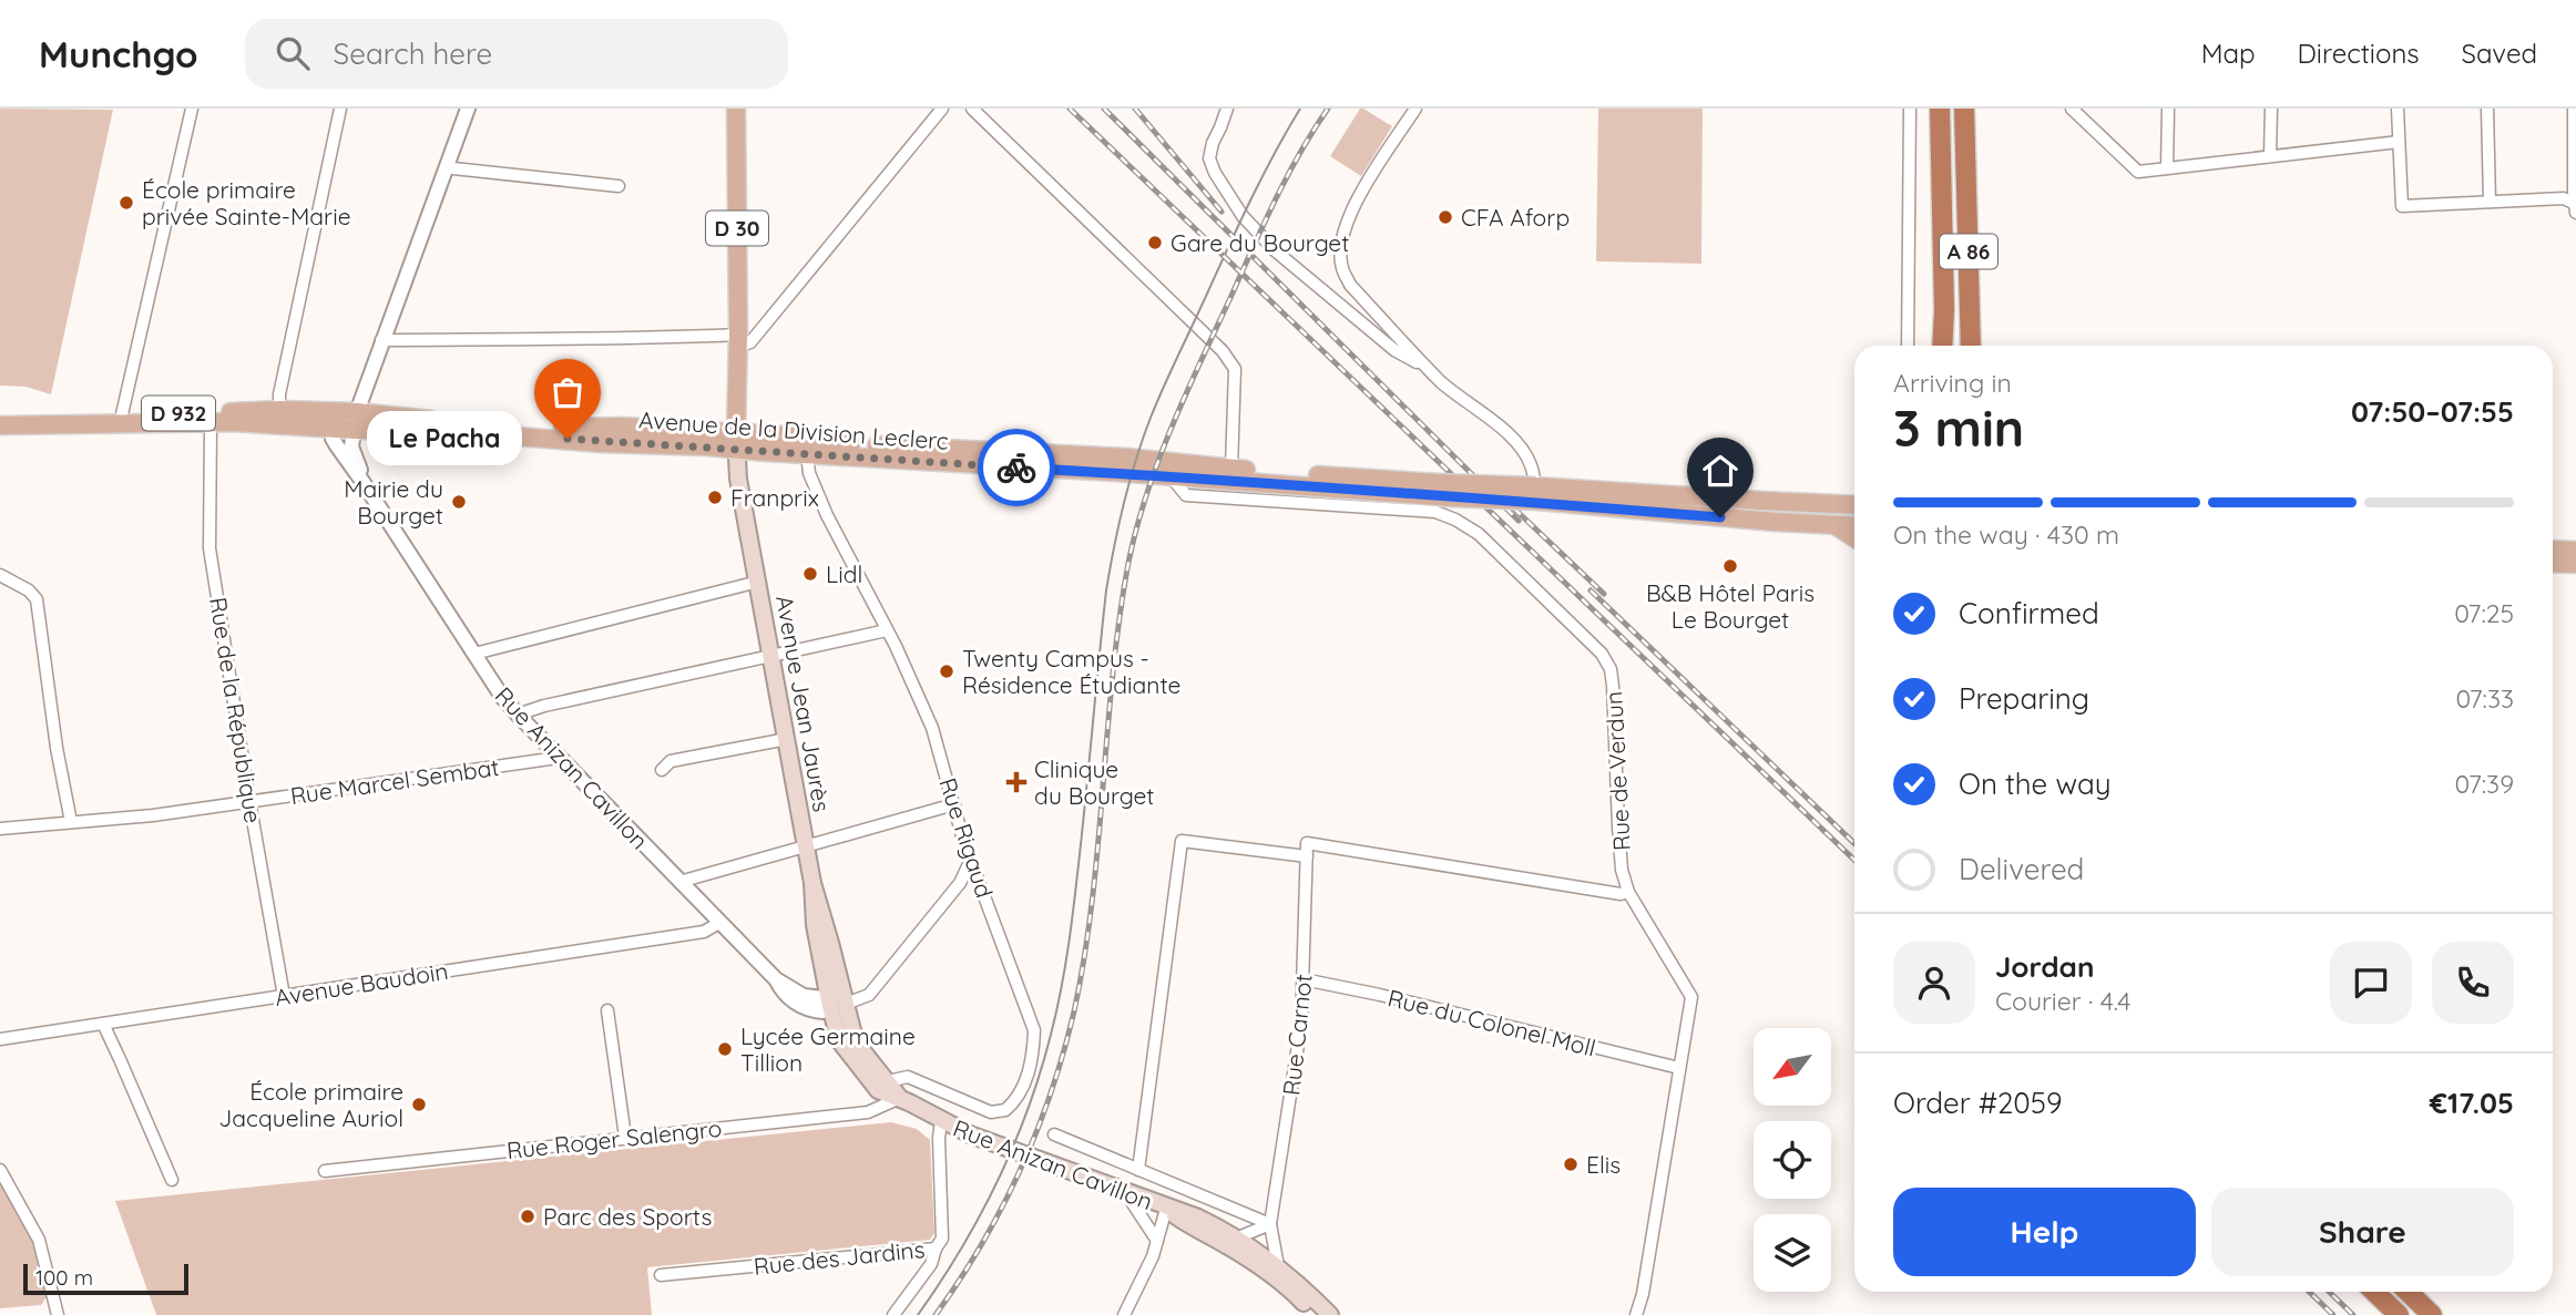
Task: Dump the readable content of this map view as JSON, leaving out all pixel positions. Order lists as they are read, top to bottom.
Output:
{
  "streets": {
    "highway": ["A 86"],
    "main road": [
      "D 30",
      "D 932",
      "Avenue de la Division Leclerc",
      "Avenue Jean Jaurès",
      "Rue Anizan Cavillon"
    ],
    "street": [
      "Rue de la République",
      "Rue de Verdun",
      "Rue Marcel Sembat",
      "Rue Rigaud",
      "Avenue Baudoin",
      "Rue du Colonel Moll",
      "Rue Carnot",
      "Rue Roger Salengro",
      "Rue des Jardins"
    ]
  },
  "crossings": [
    ["D 30", "Avenue de la Division Leclerc"],
    ["D 30", "Avenue Jean Jaurès"],
    ["D 932", "Avenue de la Division Leclerc"],
    ["Avenue de la Division Leclerc", "Avenue Jean Jaurès"],
    ["Avenue de la Division Leclerc", "Rue de la République"],
    ["Avenue de la Division Leclerc", "Rue Anizan Cavillon"],
    ["Avenue de la Division Leclerc", "Rue de Verdun"],
    ["Avenue de la Division Leclerc", "Rue Rigaud"],
    ["Avenue Jean Jaurès", "Rue Anizan Cavillon"],
    ["Rue de la République", "Rue Marcel Sembat"],
    ["Rue de la République", "Avenue Baudoin"],
    ["Rue Anizan Cavillon", "Rue Marcel Sembat"],
    ["Rue Anizan Cavillon", "Rue Rigaud"],
    ["Rue Anizan Cavillon", "Avenue Baudoin"],
    ["Rue Anizan Cavillon", "Rue Carnot"],
    ["Rue Anizan Cavillon", "Rue Roger Salengro"],
    ["Rue Anizan Cavillon", "Rue des Jardins"],
    ["Rue de Verdun", "Rue du Colonel Moll"],
    ["Rue de Verdun", "Rue Carnot"],
    ["Rue du Colonel Moll", "Rue Carnot"]
  ],
  "places": {
    "other": [
      "École primaire privée Sainte-Marie",
      "CFA Aforp",
      "Gare du Bourget",
      "Le Pacha",
      "Franprix",
      "Mairie du Bourget",
      "B&B Hôtel Paris Le Bourget",
      "Lidl",
      "Twenty Campus - Résidence Étudiante",
      "Lycée Germaine Tillion",
      "École primaire Jacqueline Auriol",
      "Elis",
      "Parc des Sports"
    ],
    "health": ["Clinique du Bourget"]
  },
  "scale_bar": "100 m",
  "north": "bottom left",
  "page": {
    "header": "Munchgo",
    "search": "Search here",
    "nav": ["Map", "Directions", "Saved"],
    "heading": ["3 min", "Arriving in", "07:50–07:55"],
    "panel": [
      "Jordan",
      "Courier · 4.4",
      "Order #2059",
      "€17.05"
    ],
    "bubble": "Le Pacha",
    "bar": "On the way · 430 m",
    "list": [
      ["Confirmed", "07:25"],
      ["Preparing", "07:33"],
      ["On the way", "07:39"],
      "Delivered"
    ],
    "buttons": ["Help", "Share"],
    "scale": "100 m"
  }
}
